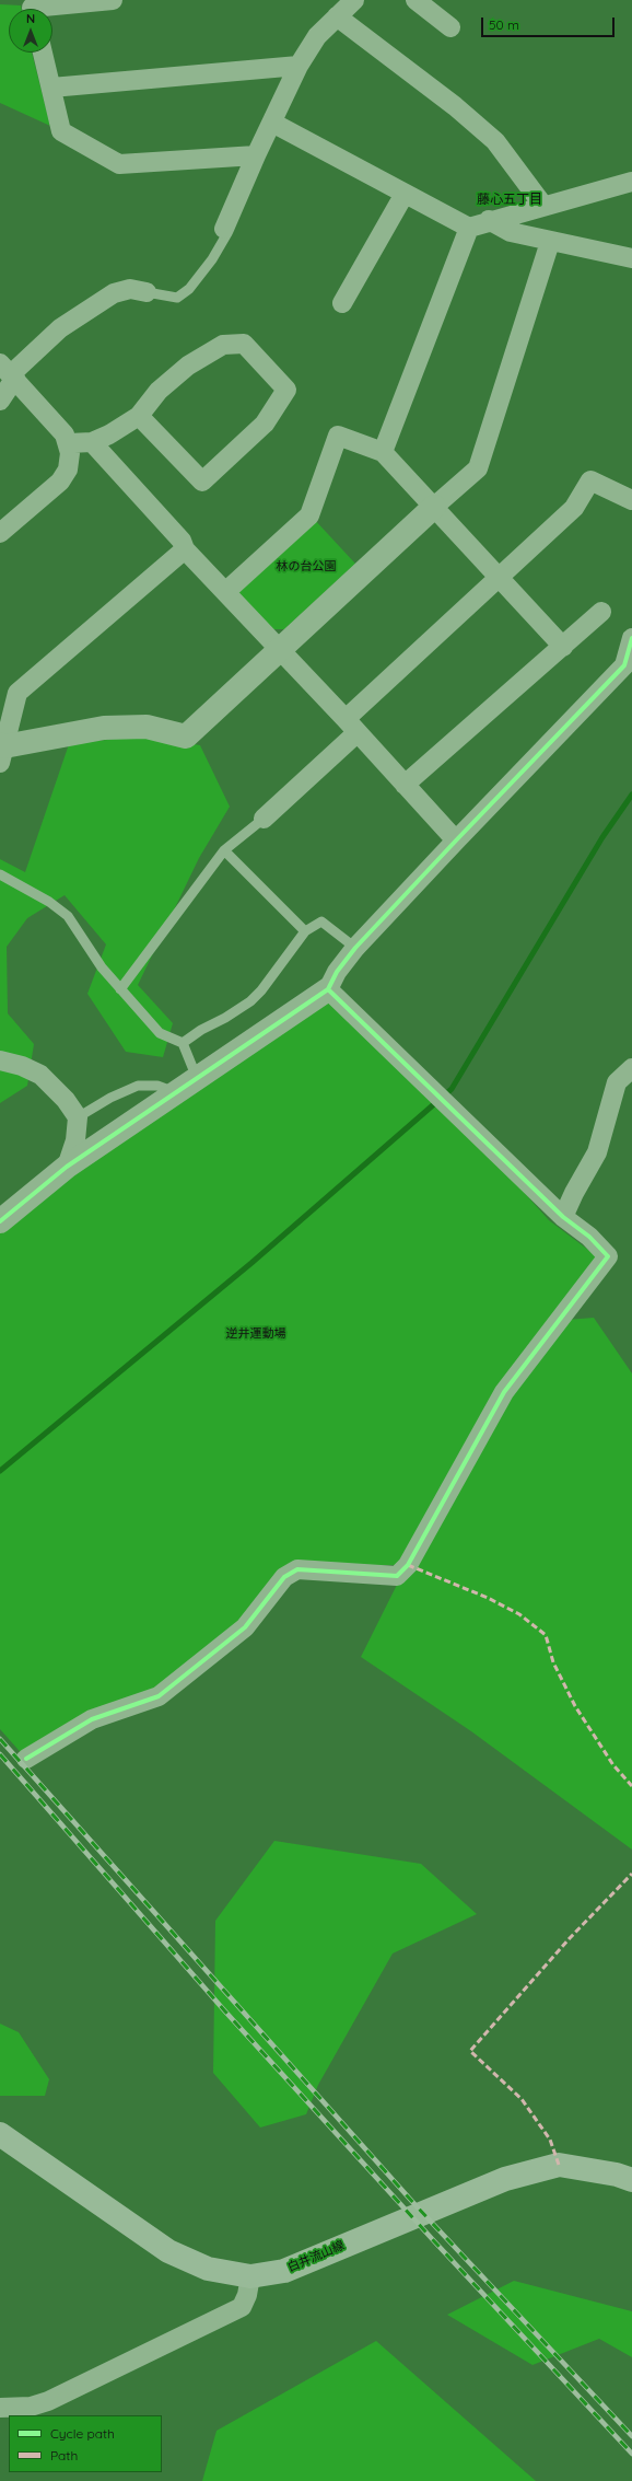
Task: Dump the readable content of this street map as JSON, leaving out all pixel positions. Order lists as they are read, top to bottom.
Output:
{
  "streets": {
    "main road": ["白井流山線"]
  },
  "districts": ["藤心五丁目"],
  "parks": ["林の台公園", "逆井運動場"],
  "legend": ["Cycle path", "Path"],
  "scale_bar": "50 m",
  "north": "top"
}
